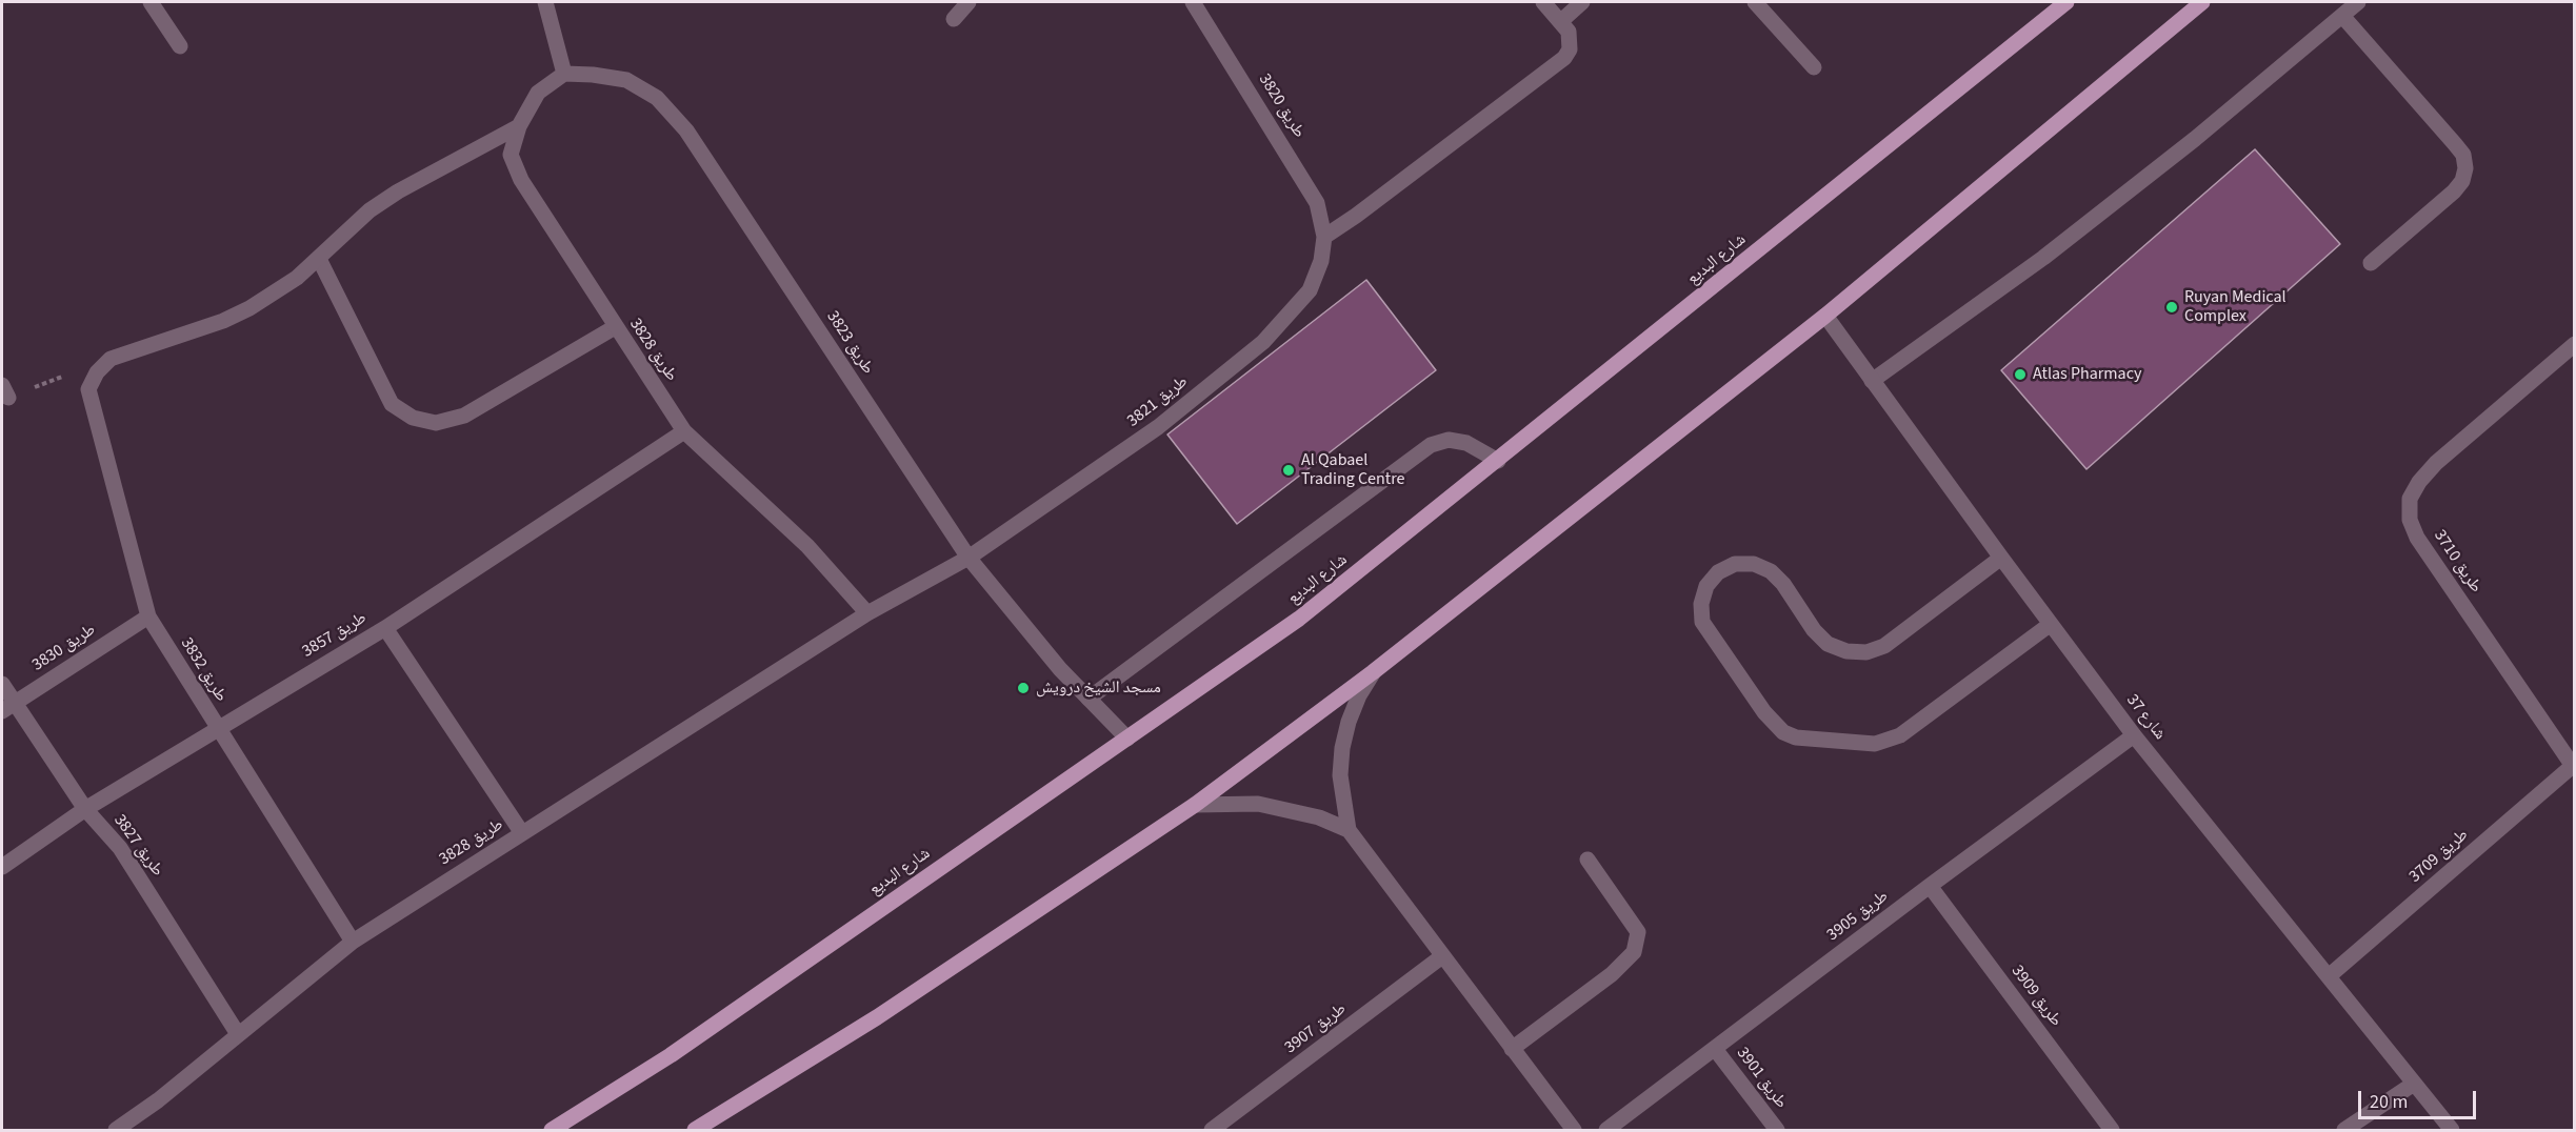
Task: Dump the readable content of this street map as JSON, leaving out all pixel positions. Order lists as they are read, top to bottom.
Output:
{
  "streets": {
    "main road": ["شارع البديع"],
    "street": [
      "طريق 3820",
      "طريق 3823",
      "طريق 3828",
      "طريق 3821",
      "طريق 3710",
      "طريق 3857",
      "طريق 3830",
      "طريق 3832",
      "شارع 37",
      "طريق 3827",
      "طريق 3709",
      "طريق 3905",
      "طريق 3909",
      "طريق 3907",
      "طريق 3901"
    ]
  },
  "crossings": [
    ["طريق 3820", "طريق 3821"],
    ["شارع البديع", "طريق 3823"],
    ["طريق 3823", "طريق 3828"],
    ["طريق 3823", "طريق 3821"],
    ["طريق 3828", "طريق 3821"],
    ["طريق 3828", "طريق 3857"],
    ["طريق 3828", "طريق 3832"],
    ["طريق 3828", "طريق 3827"],
    ["طريق 3710", "طريق 3709"],
    ["طريق 3857", "طريق 3832"],
    ["طريق 3857", "طريق 3827"],
    ["طريق 3830", "طريق 3832"],
    ["طريق 3830", "طريق 3827"],
    ["شارع 37", "طريق 3709"],
    ["شارع 37", "طريق 3905"],
    ["طريق 3905", "طريق 3909"],
    ["طريق 3905", "طريق 3901"]
  ],
  "places": [
    "Ruyan Medical Complex",
    "Atlas Pharmacy",
    "Al Qabael Trading Centre",
    "مسجد الشيخ درويش"
  ],
  "scale_bar": "20 m"
}
